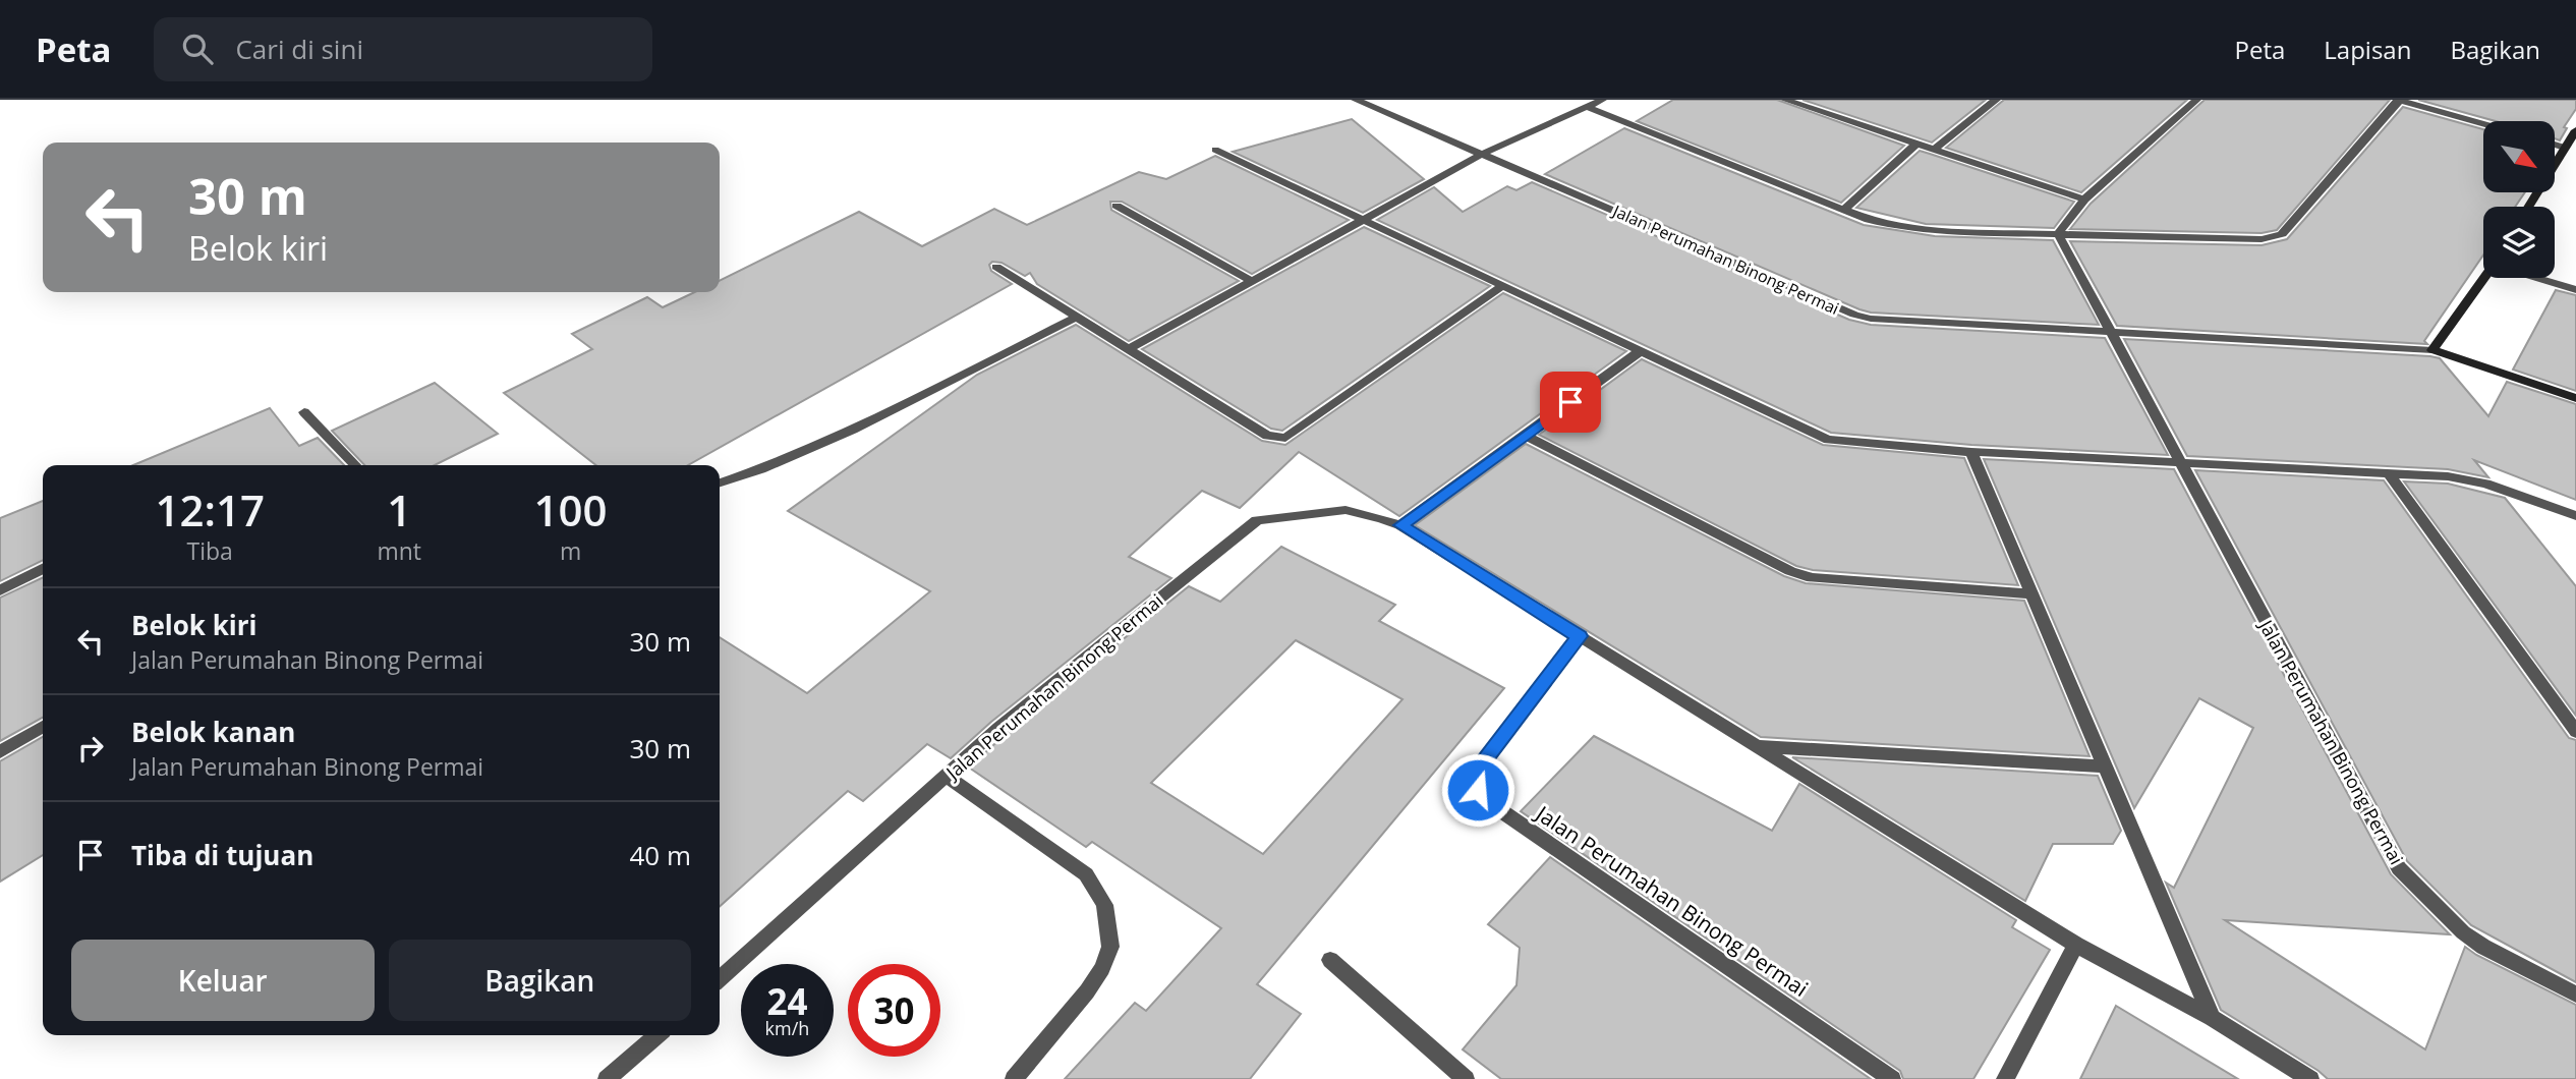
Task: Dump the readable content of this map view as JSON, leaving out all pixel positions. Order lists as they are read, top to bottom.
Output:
{
  "streets": {
    "street": ["Jalan Perumahan Binong Permai"]
  },
  "north": "bottom right",
  "page": {
    "header": "Peta",
    "search": "Cari di sini",
    "nav": ["Peta", "Lapisan", "Bagikan"],
    "turn": ["30 m", "Belok kiri"],
    "eta": [
      "12:17",
      "Tiba",
      "1",
      "mnt",
      "100",
      "m"
    ],
    "list": [
      {
        "name": "Belok kiri",
        "note": "Jalan Perumahan Binong Permai",
        "value": "30 m"
      },
      {
        "name": "Belok kanan",
        "note": "Jalan Perumahan Binong Permai",
        "value": "30 m"
      },
      {
        "name": "Tiba di tujuan",
        "value": "40 m"
      }
    ],
    "buttons": ["Keluar", "Bagikan"],
    "speed": "24 km/h",
    "limit": "30"
  }
}
